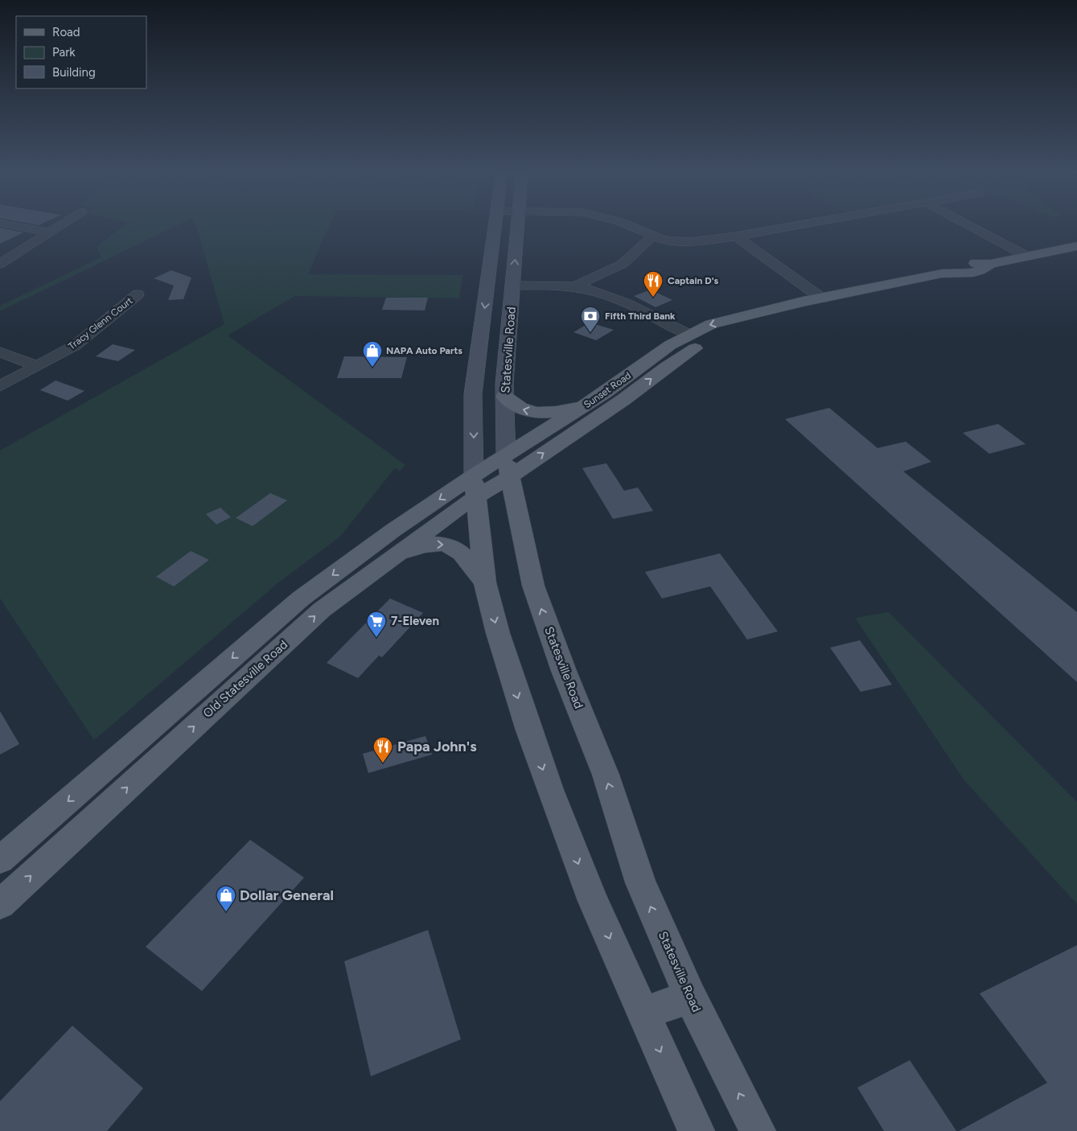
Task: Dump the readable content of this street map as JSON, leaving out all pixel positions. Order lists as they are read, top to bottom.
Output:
{
  "streets": {
    "main road": ["Statesville Road", "Sunset Road", "Old Statesville Road"],
    "street": ["Tracy Glenn Court"]
  },
  "crossings": [
    ["Statesville Road", "Sunset Road"],
    ["Statesville Road", "Old Statesville Road"],
    ["Sunset Road", "Old Statesville Road"]
  ],
  "places": {
    "restaurant": ["Captain D's", "Papa John's"],
    "bank": ["Fifth Third Bank"],
    "shop": ["NAPA Auto Parts", "Dollar General"],
    "supermarket": ["7-Eleven"]
  },
  "legend": ["Road", "Park", "Building"]
}
